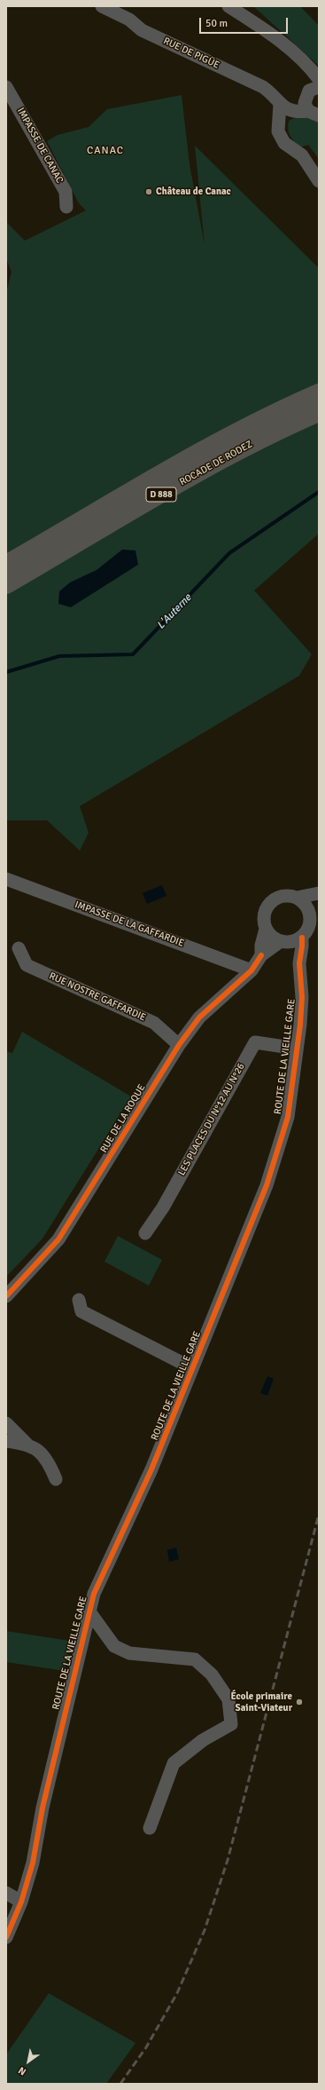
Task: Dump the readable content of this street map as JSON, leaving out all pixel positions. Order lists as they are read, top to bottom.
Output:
{
  "streets": {
    "highway": ["ROCADE DE RODEZ", "D 888"],
    "street": [
      "RUE DE PIGÜE",
      "IMPASSE DE CANAC",
      "IMPASSE DE LA GAFFARDIE",
      "RUE NOSTRE GAFFARDIE",
      "ROUTE DE LA VIEILLE GARE",
      "RUE DE LA ROQUE",
      "LES PLACES DU N°12 AU N°26"
    ]
  },
  "crossings": [
    ["IMPASSE DE LA GAFFARDIE", "RUE DE LA ROQUE"],
    ["RUE NOSTRE GAFFARDIE", "RUE DE LA ROQUE"],
    ["ROUTE DE LA VIEILLE GARE", "RUE DE LA ROQUE"],
    ["ROUTE DE LA VIEILLE GARE", "LES PLACES DU N°12 AU N°26"]
  ],
  "districts": ["CANAC"],
  "water": ["L'Auterne"],
  "places": ["Château de Canac", "École primaire Saint-Viateur"],
  "scale_bar": "50 m",
  "north": "bottom left"
}
